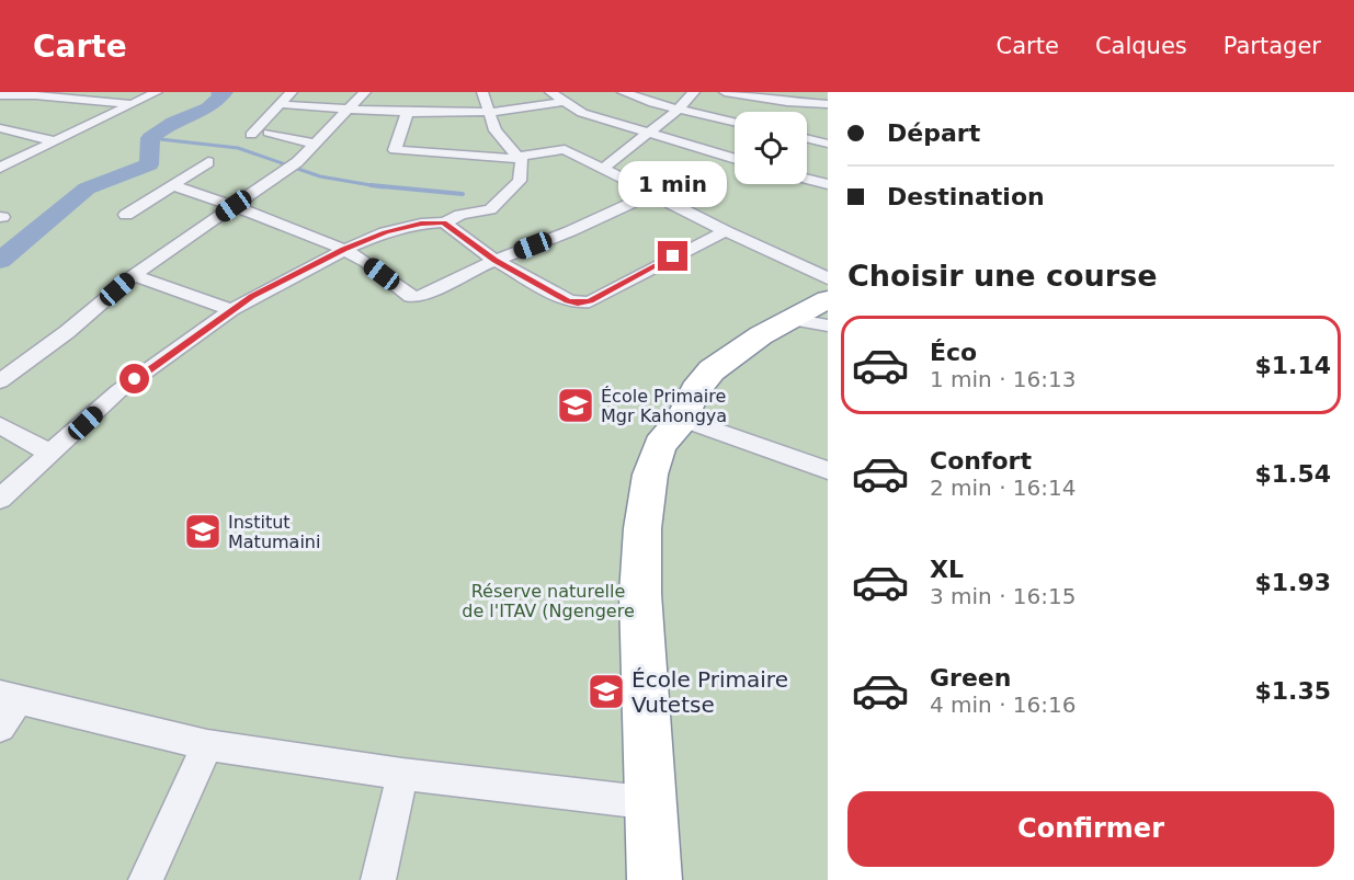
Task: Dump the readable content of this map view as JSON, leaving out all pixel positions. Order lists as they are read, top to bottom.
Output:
{
  "parks": ["Réserve naturelle de l'ITAV (Ngengere"],
  "places": {
    "school or university": ["École Primaire Mgr Kahongya", "Institut Matumaini", "École Primaire Vutetse"]
  },
  "page": {
    "header": "Carte",
    "nav": ["Carte", "Calques", "Partager"],
    "banner": ["Départ", "Destination"],
    "bubble": "1 min",
    "heading": "Choisir une course",
    "list": [
      {
        "name": "Éco",
        "note": "1 min · 16:13",
        "value": "$1.14"
      },
      {
        "name": "Confort",
        "note": "2 min · 16:14",
        "value": "$1.54"
      },
      {
        "name": "XL",
        "note": "3 min · 16:15",
        "value": "$1.93"
      },
      {
        "name": "Green",
        "note": "4 min · 16:16",
        "value": "$1.35"
      }
    ],
    "buttons": "Confirmer"
  }
}
